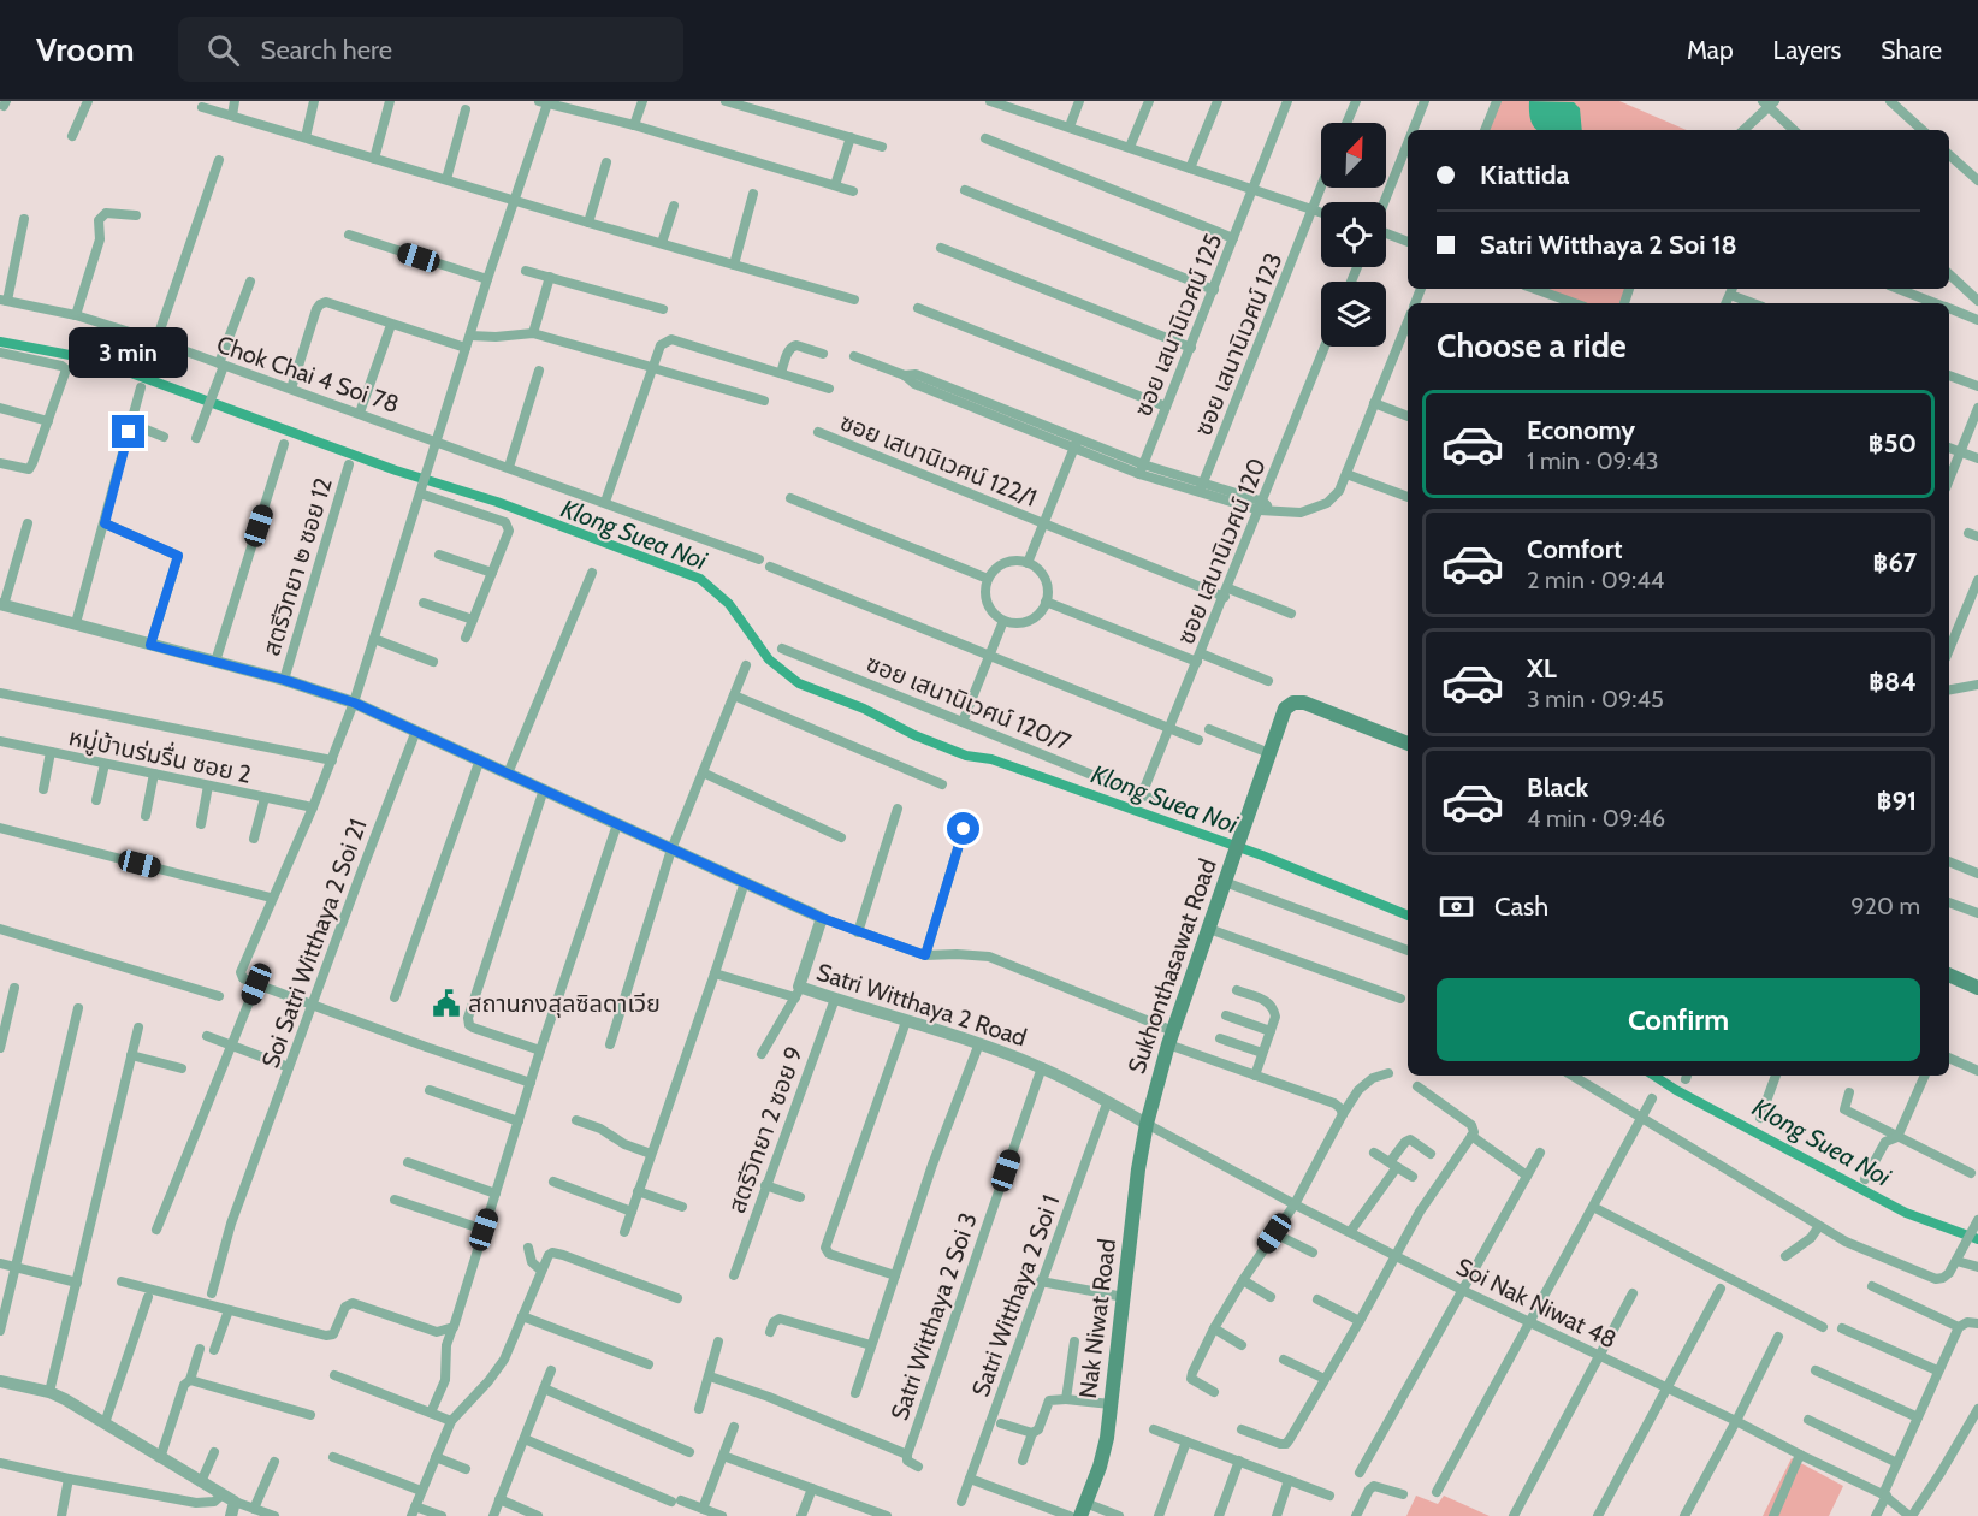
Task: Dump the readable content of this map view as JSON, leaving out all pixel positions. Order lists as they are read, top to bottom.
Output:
{
  "streets": {
    "main road": ["Sukhonthasawat Road", "Nak Niwat Road"],
    "street": [
      "ซอย เสนานิเวศน์ 125",
      "ซอย เสนานิเวศน์ 123",
      "Chok Chai 4 Soi 78",
      "ซอย เสนานิเวศน์ 122/1",
      "ซอย เสนานิเวศน์ 120",
      "สตรีวิทยา ๒ ซอย 12",
      "ซอย เสนานิเวศน์ 120/7",
      "หมู่บ้านร่มรื่น ซอย 2",
      "Soi Satri Witthaya 2 Soi 21",
      "Satri Witthaya 2 Road",
      "สตรีวิทยา 2 ซอย 9",
      "Satri Witthaya 2 Soi 1",
      "Soi Nak Niwat 48",
      "Satri Witthaya 2 Soi 3"
    ]
  },
  "crossings": [
    ["ซอย เสนานิเวศน์ 122/1", "ซอย เสนานิเวศน์ 120"],
    ["ซอย เสนานิเวศน์ 120", "ซอย เสนานิเวศน์ 120/7"],
    ["Sukhonthasawat Road", "Satri Witthaya 2 Road"],
    ["Sukhonthasawat Road", "Soi Nak Niwat 48"],
    ["Sukhonthasawat Road", "Nak Niwat Road"],
    ["Satri Witthaya 2 Road", "สตรีวิทยา 2 ซอย 9"],
    ["Satri Witthaya 2 Road", "Satri Witthaya 2 Soi 1"],
    ["Satri Witthaya 2 Road", "Soi Nak Niwat 48"],
    ["Satri Witthaya 2 Road", "Satri Witthaya 2 Soi 3"],
    ["Satri Witthaya 2 Road", "Nak Niwat Road"],
    ["Soi Nak Niwat 48", "Nak Niwat Road"]
  ],
  "water": ["Klong Suea Noi"],
  "places": {
    "public building": ["สถานกงสุลซิลดาเวีย"]
  },
  "north": "top right",
  "page": {
    "header": "Vroom",
    "search": "Search here",
    "nav": ["Map", "Layers", "Share"],
    "banner": ["Kiattida", "Satri Witthaya 2 Soi 18"],
    "heading": "Choose a ride",
    "bubble": "3 min",
    "list": [
      {
        "name": "Economy",
        "note": "1 min · 09:43",
        "value": "฿50"
      },
      {
        "name": "Comfort",
        "note": "2 min · 09:44",
        "value": "฿67"
      },
      {
        "name": "XL",
        "note": "3 min · 09:45",
        "value": "฿84"
      },
      {
        "name": "Black",
        "note": "4 min · 09:46",
        "value": "฿91"
      }
    ],
    "pay": ["Cash", "920 m"],
    "buttons": "Confirm"
  }
}
